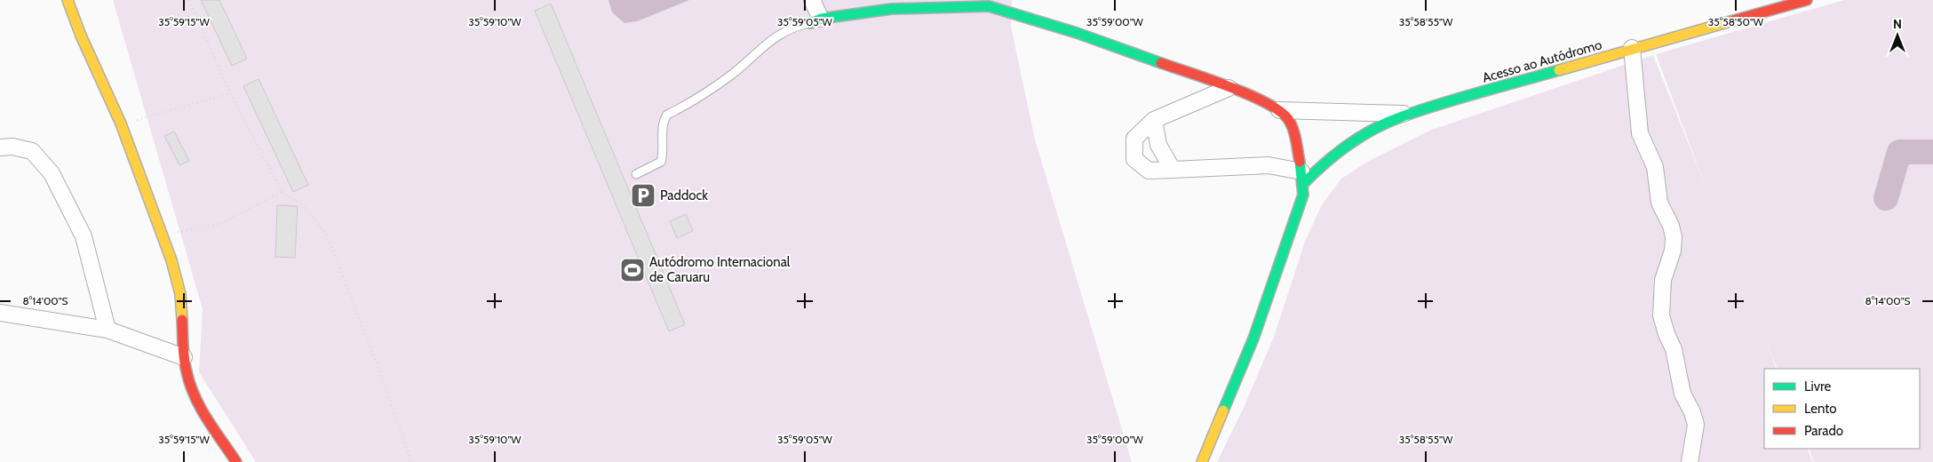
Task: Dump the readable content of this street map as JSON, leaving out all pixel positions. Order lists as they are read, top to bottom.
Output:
{
  "streets": {
    "street": ["Acesso ao Autódromo"]
  },
  "places": {
    "parking": ["Paddock"],
    "sports": ["Autódromo Internacional de Caruaru"]
  },
  "legend": ["Livre", "Lento", "Parado"],
  "north": "top",
  "coordinates": [
    "35°59'15\"W",
    "35°59'10\"W",
    "35°59'05\"W",
    "35°59'00\"W",
    "35°58'55\"W",
    "35°58'50\"W",
    "8°14'00\"S"
  ]
}
